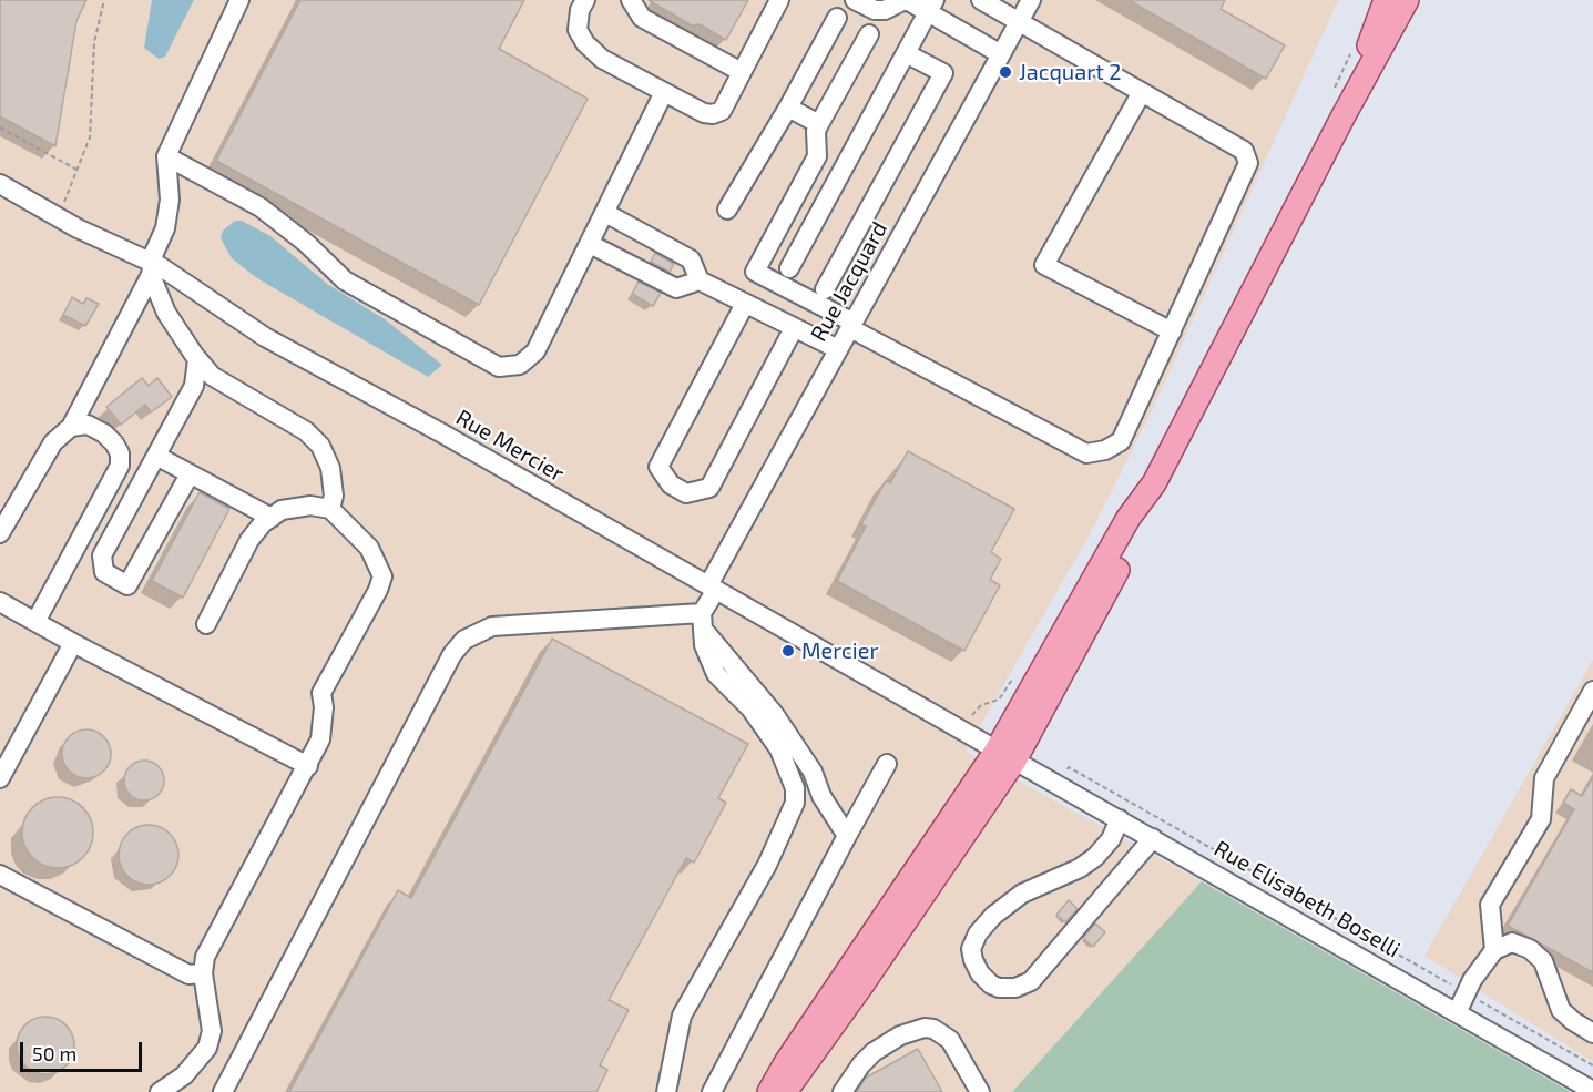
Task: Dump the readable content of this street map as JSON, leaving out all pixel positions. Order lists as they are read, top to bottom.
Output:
{
  "streets": {
    "street": ["Rue Jacquard", "Rue Mercier", "Rue Elisabeth Boselli"]
  },
  "crossings": [
    ["Rue Jacquard", "Rue Mercier"],
    ["Rue Mercier", "Rue Elisabeth Boselli"]
  ],
  "places": ["Jacquart 2", "Mercier"],
  "scale_bar": "50 m"
}
